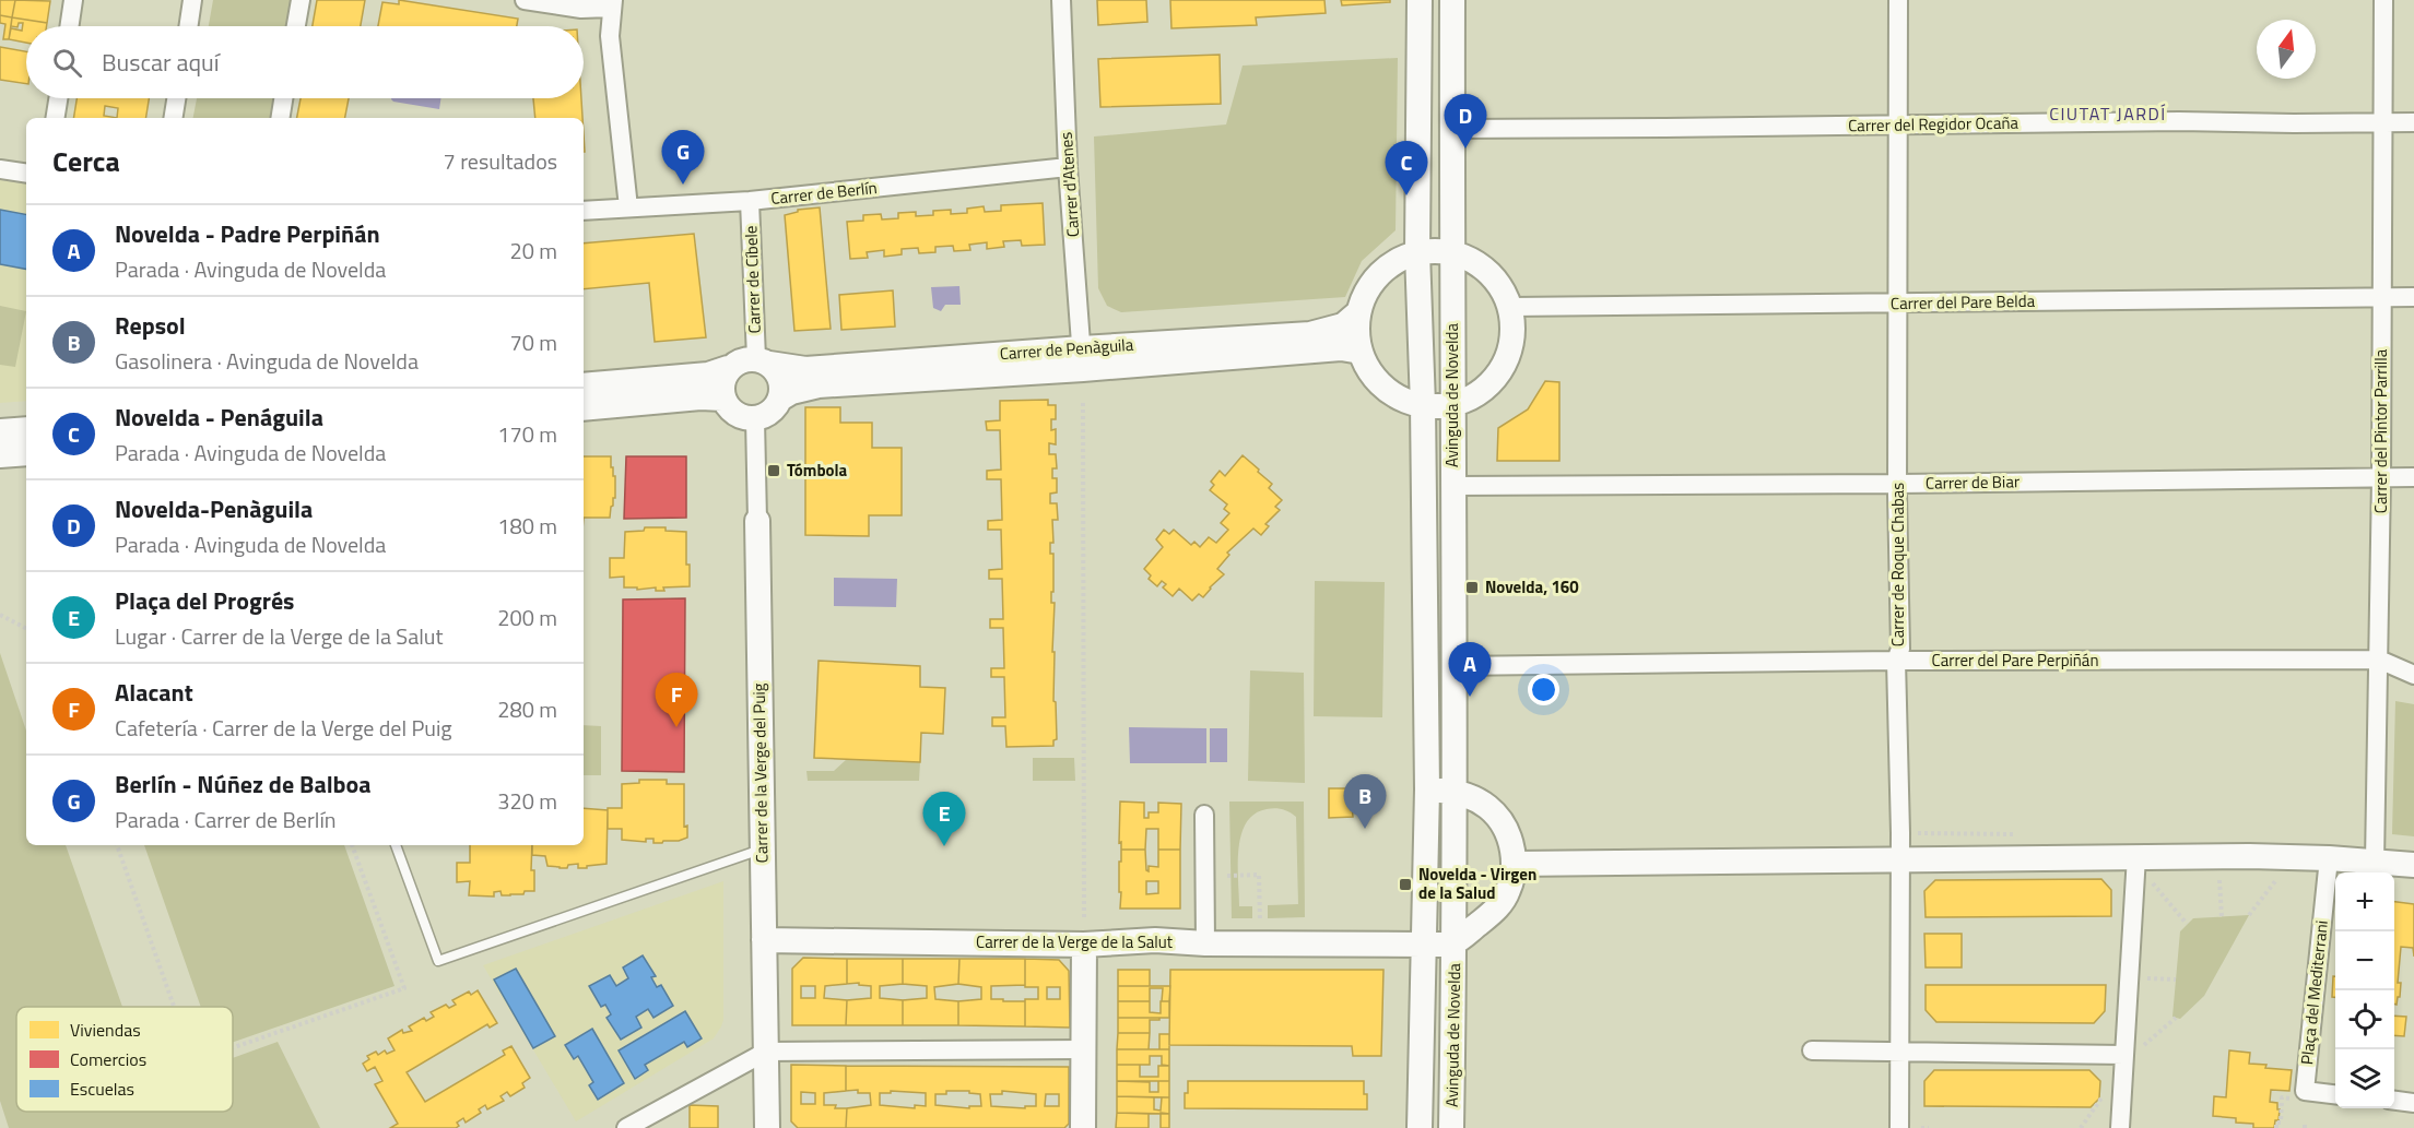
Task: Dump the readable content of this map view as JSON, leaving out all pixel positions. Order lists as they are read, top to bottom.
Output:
{
  "streets": {
    "street": [
      "Carrer del Regidor Ocaña",
      "Carrer d'Atenes",
      "Carrer de Berlín",
      "Carrer de Cíbele",
      "Carrer del Pare Belda",
      "Carrer de Penàguila",
      "Avinguda de Novelda",
      "Carrer del Pintor Parrilla",
      "Carrer de Biar",
      "Carrer de Roque Chabas",
      "Carrer del Pare Perpiñán",
      "Carrer de la Verge del Puig",
      "Carrer de la Verge de la Salut",
      "Plaça del Mediterrani"
    ]
  },
  "crossings": [
    ["Carrer del Regidor Ocaña", "Avinguda de Novelda"],
    ["Carrer del Regidor Ocaña", "Carrer del Pintor Parrilla"],
    ["Carrer del Regidor Ocaña", "Carrer de Roque Chabas"],
    ["Carrer d'Atenes", "Carrer de Berlín"],
    ["Carrer d'Atenes", "Carrer de Penàguila"],
    ["Carrer de Berlín", "Carrer de Cíbele"],
    ["Carrer de Cíbele", "Carrer de Penàguila"],
    ["Carrer de Cíbele", "Carrer de la Verge del Puig"],
    ["Carrer del Pare Belda", "Carrer del Pintor Parrilla"],
    ["Carrer del Pare Belda", "Carrer de Roque Chabas"],
    ["Carrer de Penàguila", "Carrer de la Verge del Puig"],
    ["Avinguda de Novelda", "Carrer de Biar"],
    ["Avinguda de Novelda", "Carrer del Pare Perpiñán"],
    ["Avinguda de Novelda", "Carrer de la Verge de la Salut"],
    ["Carrer del Pintor Parrilla", "Carrer de Biar"],
    ["Carrer del Pintor Parrilla", "Carrer del Pare Perpiñán"],
    ["Carrer de Biar", "Carrer de Roque Chabas"],
    ["Carrer de Roque Chabas", "Carrer del Pare Perpiñán"],
    ["Carrer de la Verge del Puig", "Carrer de la Verge de la Salut"]
  ],
  "districts": ["CIUTAT JARDÍ"],
  "places": {
    "transit": ["Tómbola", "Novelda, 160", "Novelda - Virgen de la Salud"]
  },
  "legend": ["Viviendas", "Comercios", "Escuelas"],
  "north": "top",
  "page": {
    "search": "Buscar aquí",
    "pins": [
      "D",
      "G",
      "C",
      "A",
      "F",
      "B",
      "E"
    ],
    "heading": ["Cerca", "7 resultados"],
    "list": [
      {
        "mark": "A",
        "name": "Novelda - Padre Perpiñán",
        "note": "Parada · Avinguda de Novelda",
        "value": "20 m"
      },
      {
        "mark": "B",
        "name": "Repsol",
        "note": "Gasolinera · Avinguda de Novelda",
        "value": "70 m"
      },
      {
        "mark": "C",
        "name": "Novelda - Penáguila",
        "note": "Parada · Avinguda de Novelda",
        "value": "170 m"
      },
      {
        "mark": "D",
        "name": "Novelda-Penàguila",
        "note": "Parada · Avinguda de Novelda",
        "value": "180 m"
      },
      {
        "mark": "E",
        "name": "Plaça del Progrés",
        "note": "Lugar · Carrer de la Verge de la Salut",
        "value": "200 m"
      },
      {
        "mark": "F",
        "name": "Alacant",
        "note": "Cafetería · Carrer de la Verge del Puig",
        "value": "280 m"
      },
      {
        "mark": "G",
        "name": "Berlín - Núñez de Balboa",
        "note": "Parada · Carrer de Berlín",
        "value": "320 m"
      }
    ],
    "map_buttons": ["+", "−"]
  }
}
